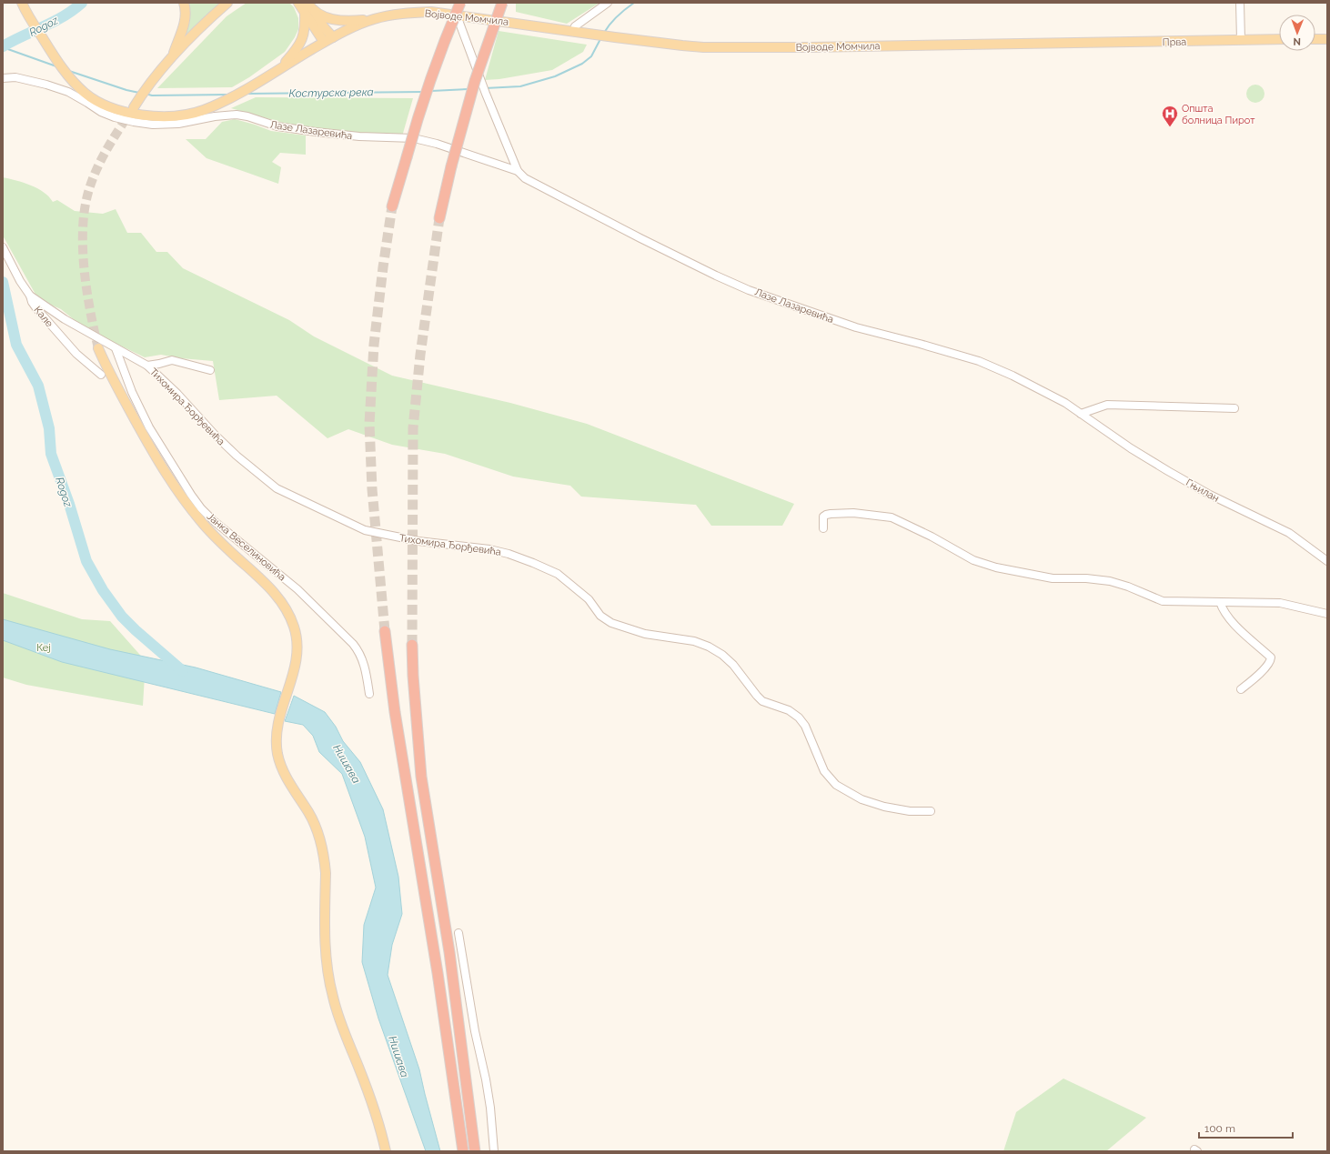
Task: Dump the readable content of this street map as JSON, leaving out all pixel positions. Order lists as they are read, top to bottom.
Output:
{
  "streets": {
    "main road": ["Војводе Момчила", "Прва"],
    "street": [
      "Лазе Лазаревића",
      "Кале",
      "Тихомира Ђорђевића",
      "Гњилан",
      "Јанка Веселиновића"
    ]
  },
  "crossings": [
    ["Војводе Момчила", "Прва"],
    ["Лазе Лазаревића", "Гњилан"],
    ["Кале", "Тихомира Ђорђевића"],
    ["Тихомира Ђорђевића", "Јанка Веселиновића"]
  ],
  "water": ["Rogoz", "Костурска река", "Нишава"],
  "parks": ["Кеј"],
  "places": {
    "hospital": ["Општа болница Пирот"]
  },
  "scale_bar": "100 m",
  "north": "bottom"
}
